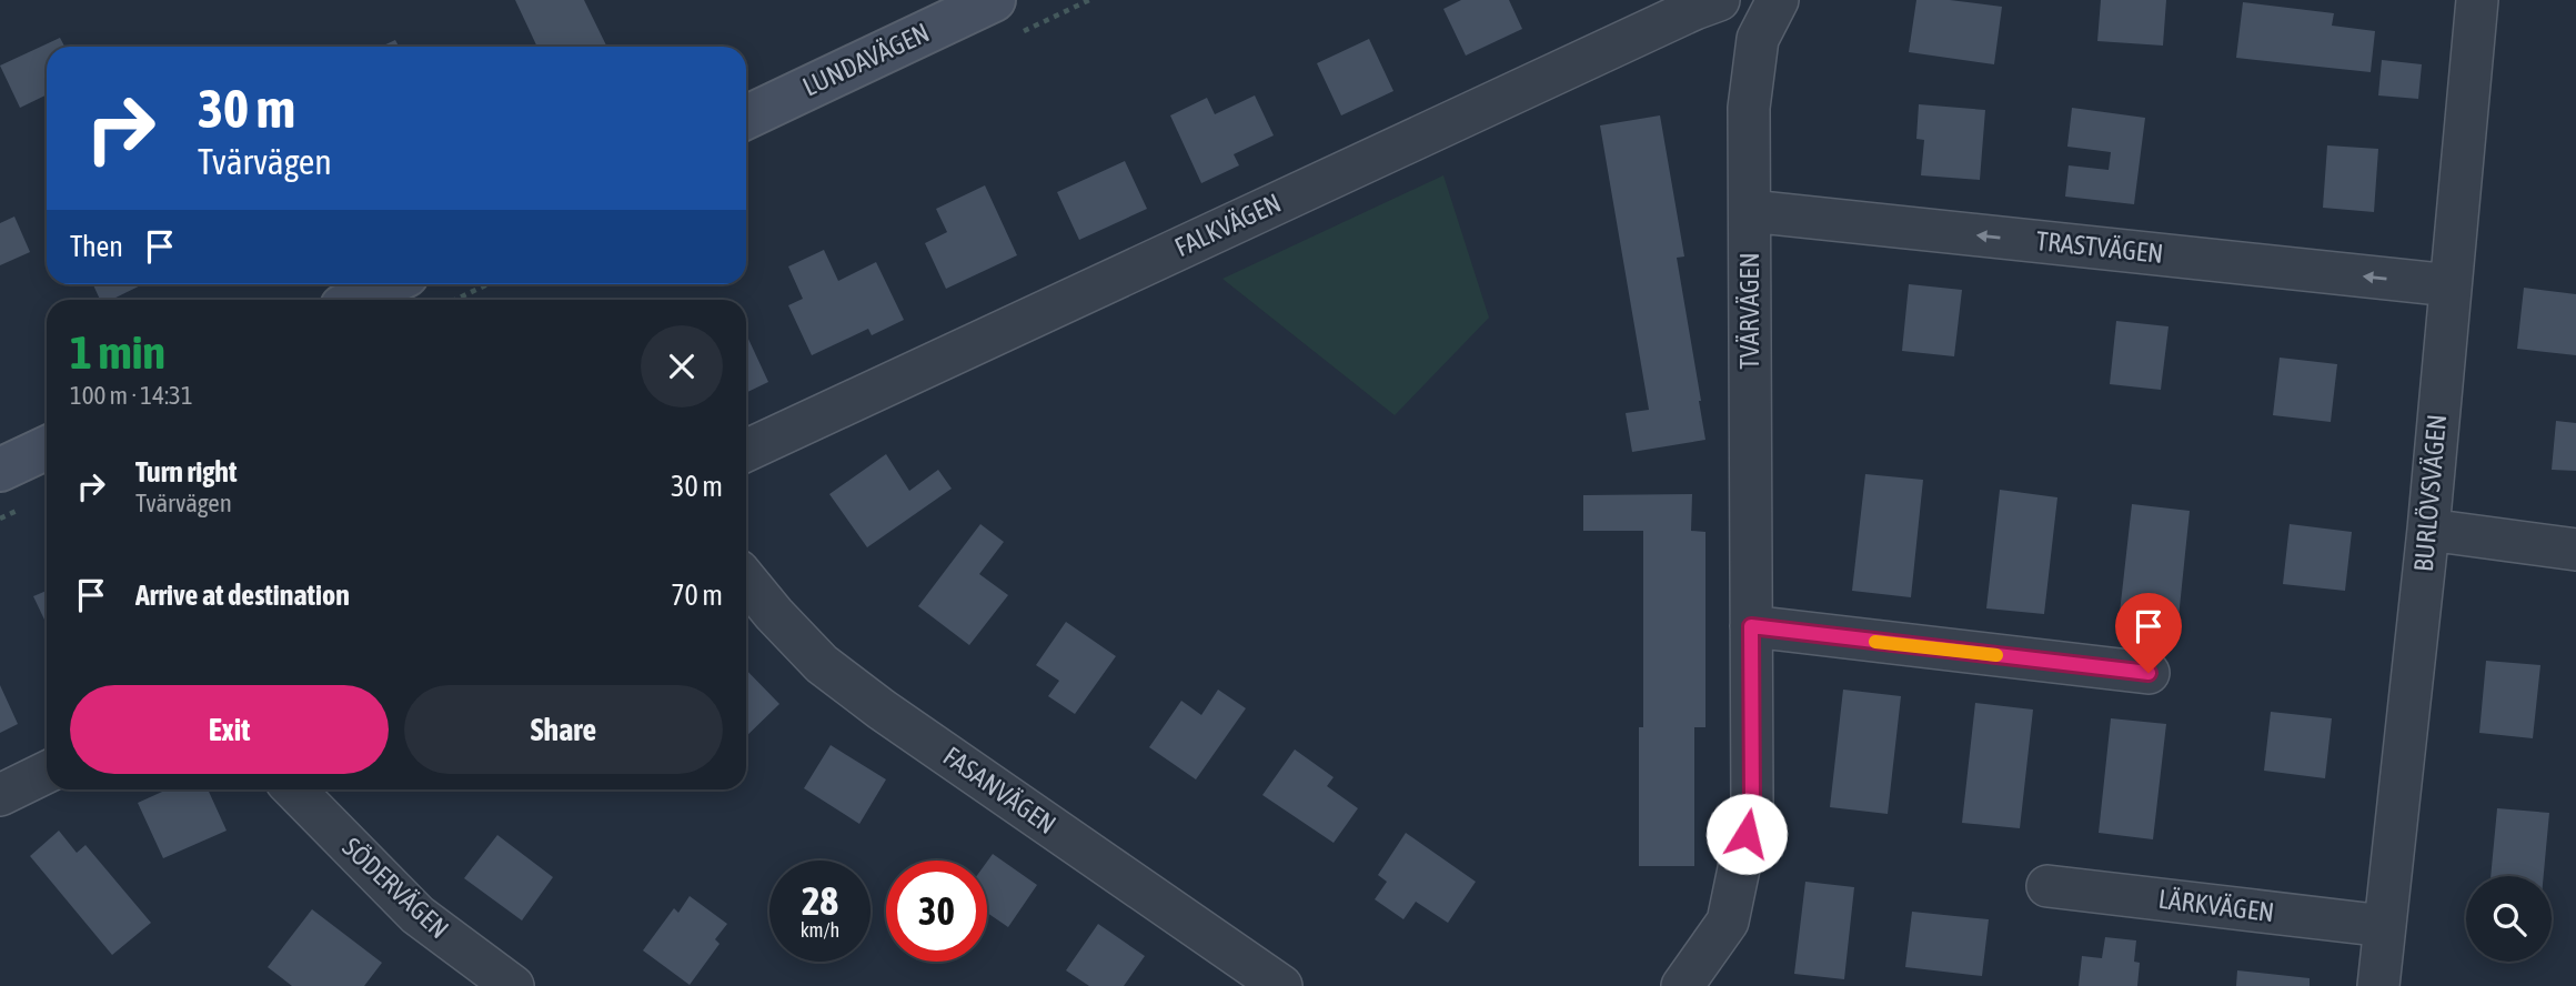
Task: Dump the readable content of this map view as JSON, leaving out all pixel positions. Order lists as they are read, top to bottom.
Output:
{
  "streets": {
    "main road": ["LUNDAVÄGEN"],
    "street": [
      "FALKVÄGEN",
      "TRASTVÄGEN",
      "TVÄRVÄGEN",
      "BURLÖVSVÄGEN",
      "FASANVÄGEN",
      "SÖDERVÄGEN",
      "LÄRKVÄGEN"
    ]
  },
  "crossings": [
    ["TRASTVÄGEN", "TVÄRVÄGEN"],
    ["TRASTVÄGEN", "BURLÖVSVÄGEN"],
    ["BURLÖVSVÄGEN", "LÄRKVÄGEN"]
  ],
  "one_way": ["TRASTVÄGEN"],
  "page": {
    "turn": ["30 m", "Tvärvägen"],
    "then": "Then",
    "heading": ["1 min", "100 m · 14:31"],
    "list": [
      {
        "name": "Turn right",
        "note": "Tvärvägen",
        "value": "30 m"
      },
      {
        "name": "Arrive at destination",
        "value": "70 m"
      }
    ],
    "buttons": ["Exit", "Share"],
    "speed": "28 km/h",
    "limit": "30"
  }
}
